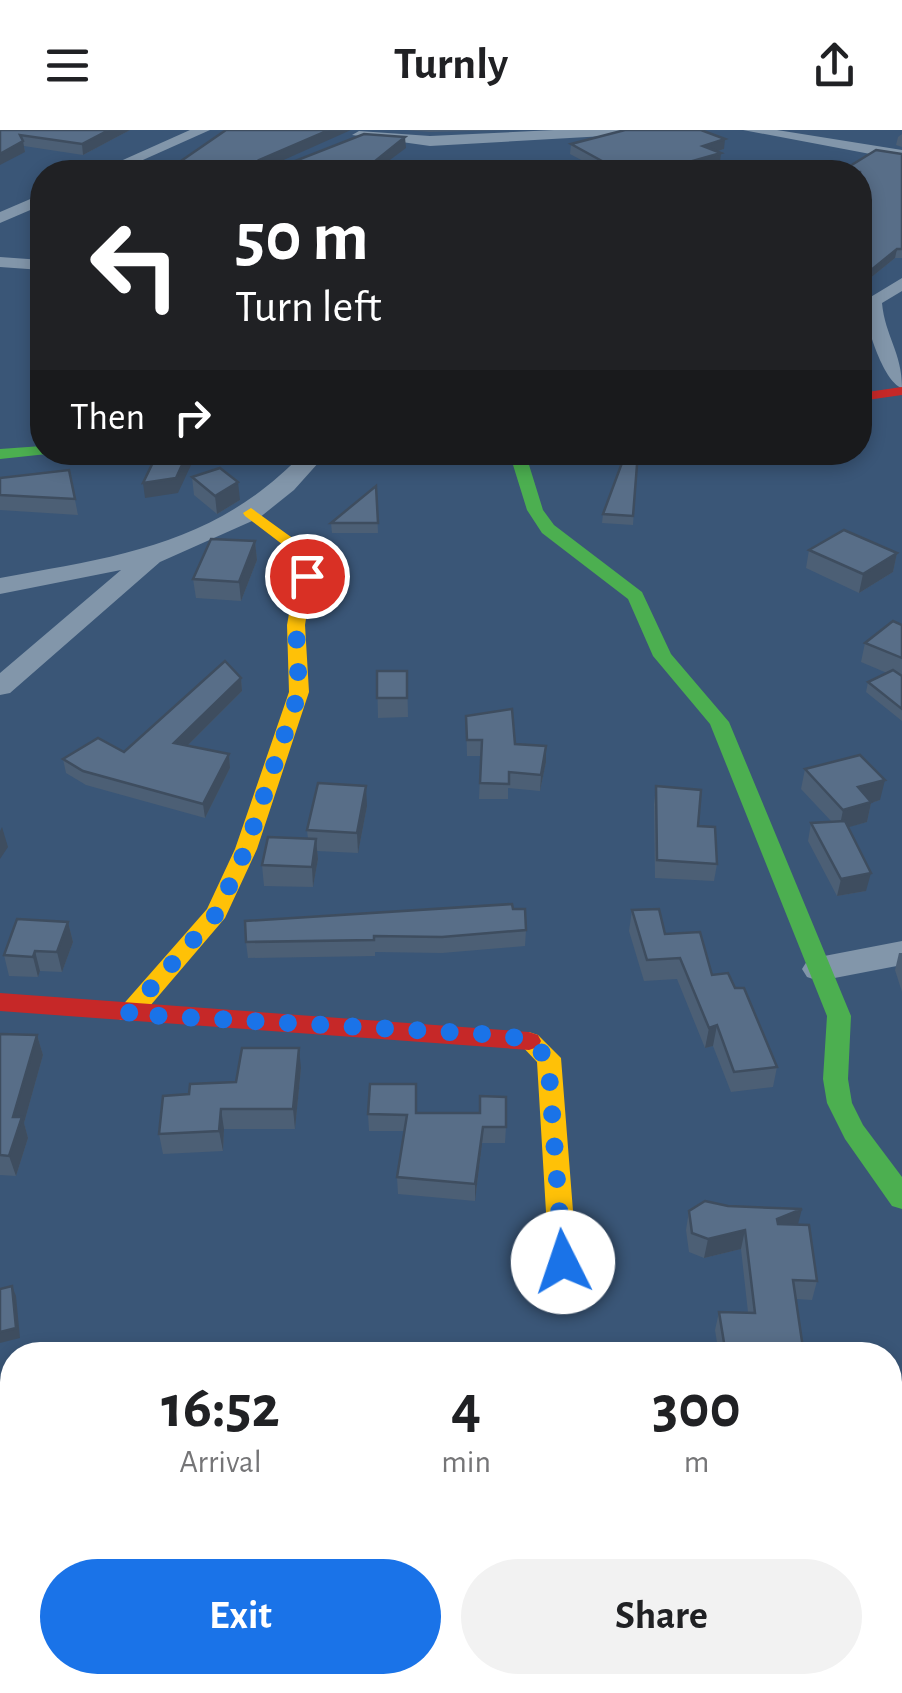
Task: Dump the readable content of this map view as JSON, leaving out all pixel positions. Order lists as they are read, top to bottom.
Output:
{
  "page": {
    "header": "Turnly",
    "turn": ["50 m", "Turn left"],
    "then": "Then",
    "eta": [
      "16:52",
      "Arrival",
      "4",
      "min",
      "300",
      "m"
    ],
    "buttons": ["Exit", "Share"]
  }
}
